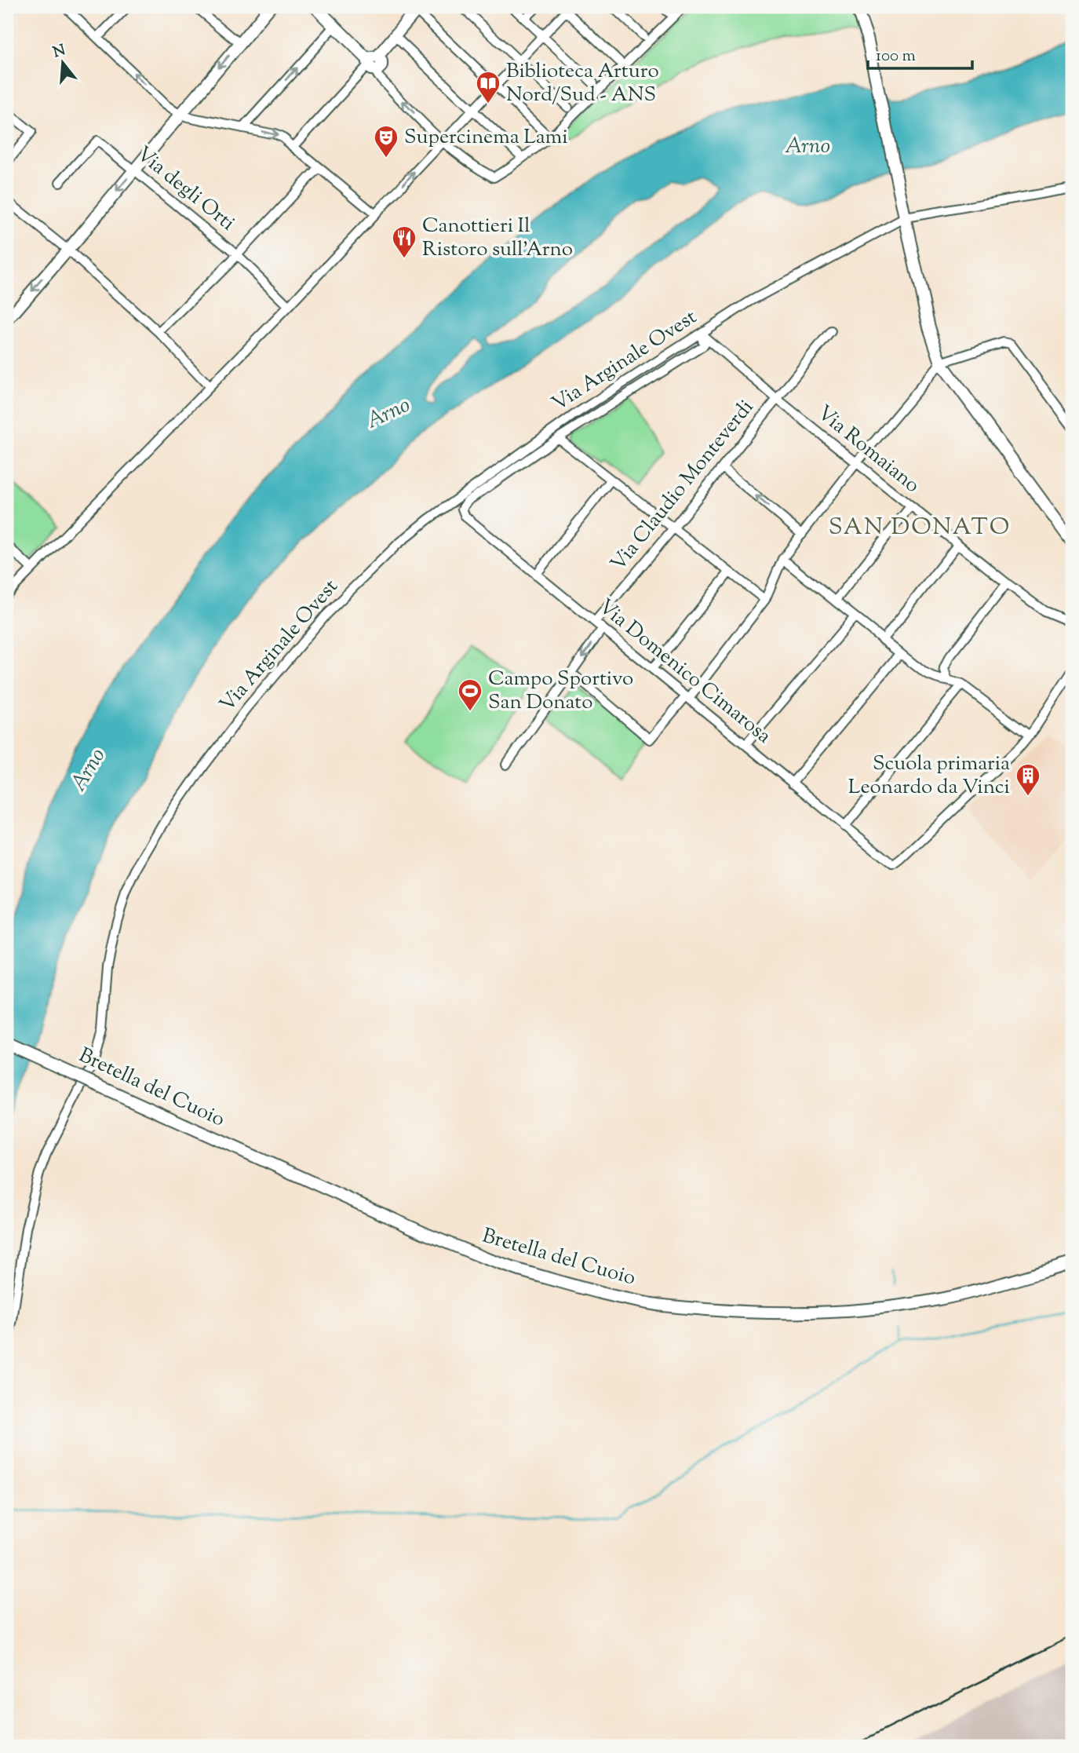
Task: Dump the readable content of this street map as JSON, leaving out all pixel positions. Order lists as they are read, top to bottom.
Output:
{
  "streets": {
    "main road": ["Bretella del Cuoio"],
    "street": [
      "Via degli Orti",
      "Via Arginale Ovest",
      "Via Romaiano",
      "Via Claudio Monteverdi",
      "Via Domenico Cimarosa"
    ]
  },
  "crossings": [
    ["Via Arginale Ovest", "Via Romaiano"],
    ["Via Romaiano", "Via Claudio Monteverdi"],
    ["Via Claudio Monteverdi", "Via Domenico Cimarosa"]
  ],
  "districts": ["SAN DONATO"],
  "water": ["Arno"],
  "places": {
    "library": ["Biblioteca Arturo Nord/Sud - ANS"],
    "theatre": ["Supercinema Lami"],
    "restaurant": ["Canottieri Il Ristoro sull'Arno"],
    "sports": ["Campo Sportivo San Donato"],
    "building": ["Scuola primaria Leonardo da Vinci"]
  },
  "scale_bar": "100 m",
  "north": "top"
}
